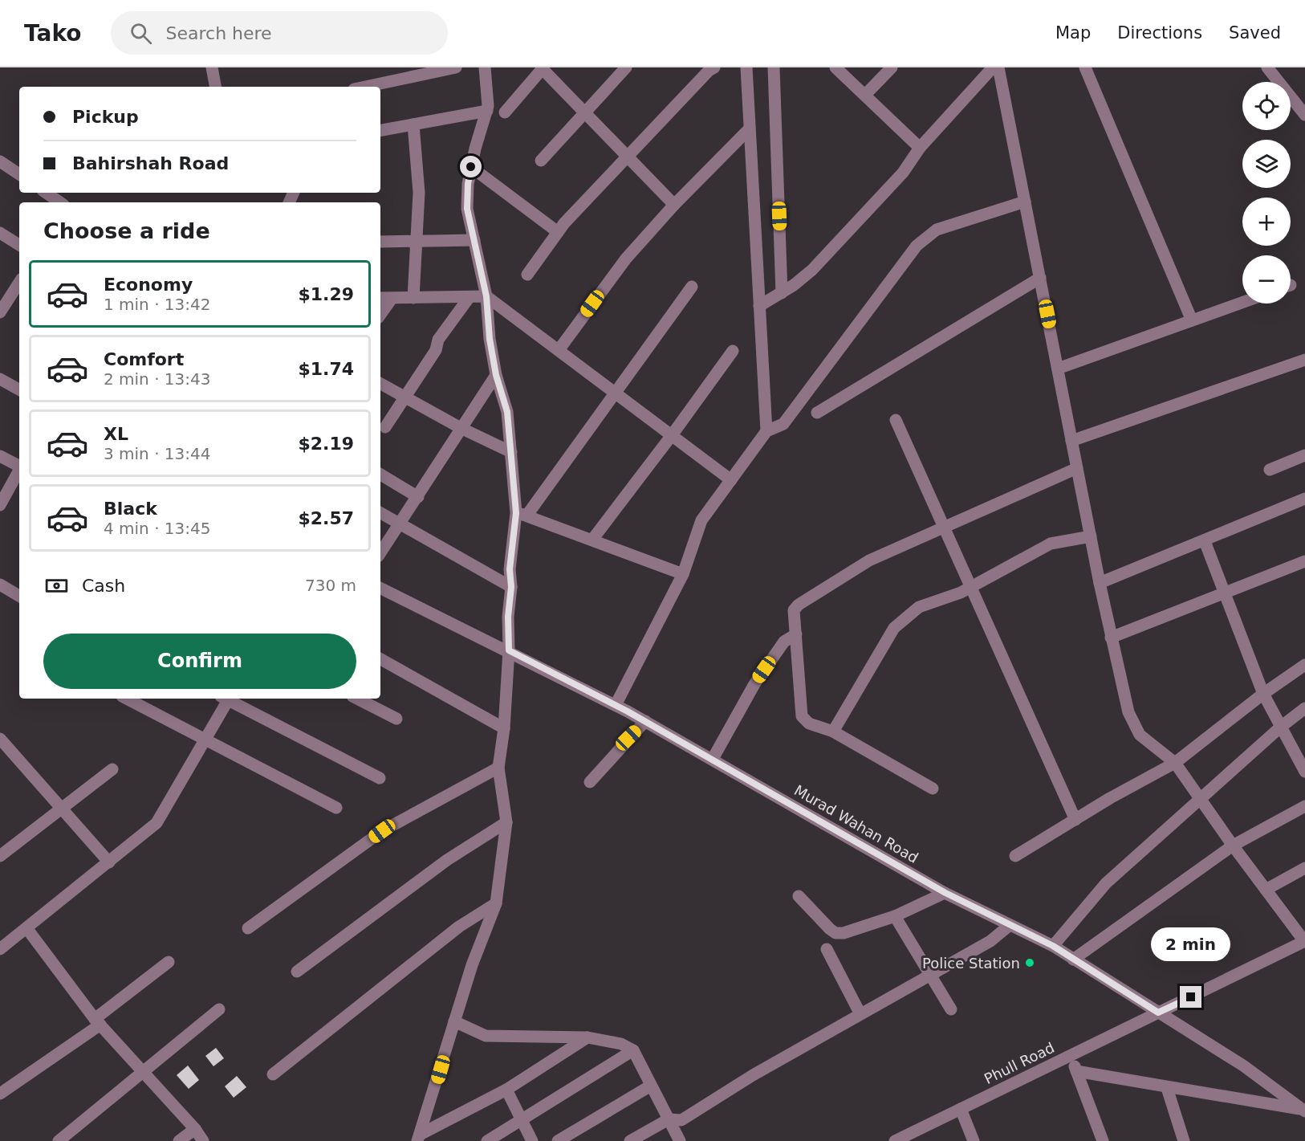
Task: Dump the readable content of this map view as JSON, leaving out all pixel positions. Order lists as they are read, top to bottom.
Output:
{
  "streets": {
    "street": ["Murad Wahan Road", "Phull Road"]
  },
  "crossings": [
    ["Murad Wahan Road", "Phull Road"]
  ],
  "places": ["Police Station"],
  "page": {
    "header": "Tako",
    "search": "Search here",
    "nav": ["Map", "Directions", "Saved"],
    "map_buttons": ["+", "−"],
    "banner": ["Pickup", "Bahirshah Road"],
    "heading": "Choose a ride",
    "list": [
      {
        "name": "Economy",
        "note": "1 min · 13:42",
        "value": "$1.29"
      },
      {
        "name": "Comfort",
        "note": "2 min · 13:43",
        "value": "$1.74"
      },
      {
        "name": "XL",
        "note": "3 min · 13:44",
        "value": "$2.19"
      },
      {
        "name": "Black",
        "note": "4 min · 13:45",
        "value": "$2.57"
      }
    ],
    "pay": ["Cash", "730 m"],
    "buttons": "Confirm",
    "bubble": "2 min"
  }
}
